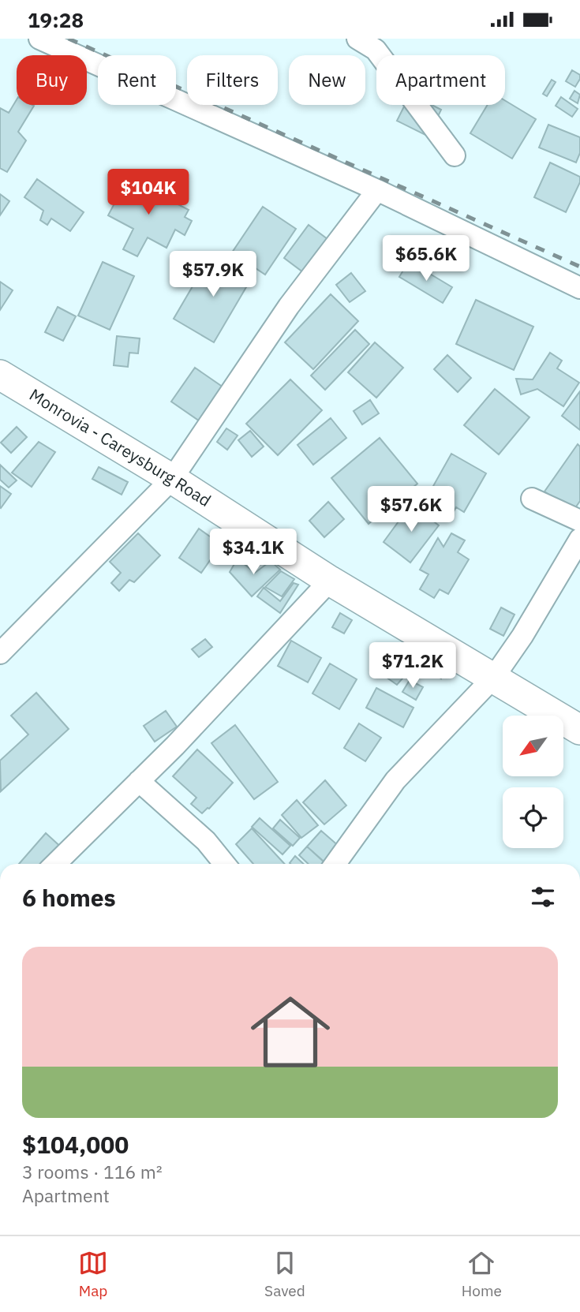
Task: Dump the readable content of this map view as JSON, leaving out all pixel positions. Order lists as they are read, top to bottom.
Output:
{
  "streets": {
    "main road": ["Monrovia - Careysburg Road"]
  },
  "north": "bottom left",
  "page": {
    "status": "19:28",
    "chip": [
      "Buy",
      "Rent",
      "Filters",
      "New",
      "Apartment"
    ],
    "price": [
      "$104K",
      "$65.6K",
      "$57.9K",
      "$57.6K",
      "$34.1K",
      "$71.2K"
    ],
    "heading": "6 homes",
    "list": [
      {
        "name": "$104,000",
        "note": "3 rooms · 116 m² · Apartment"
      }
    ],
    "tabs": ["Map", "Saved", "Home"]
  }
}
